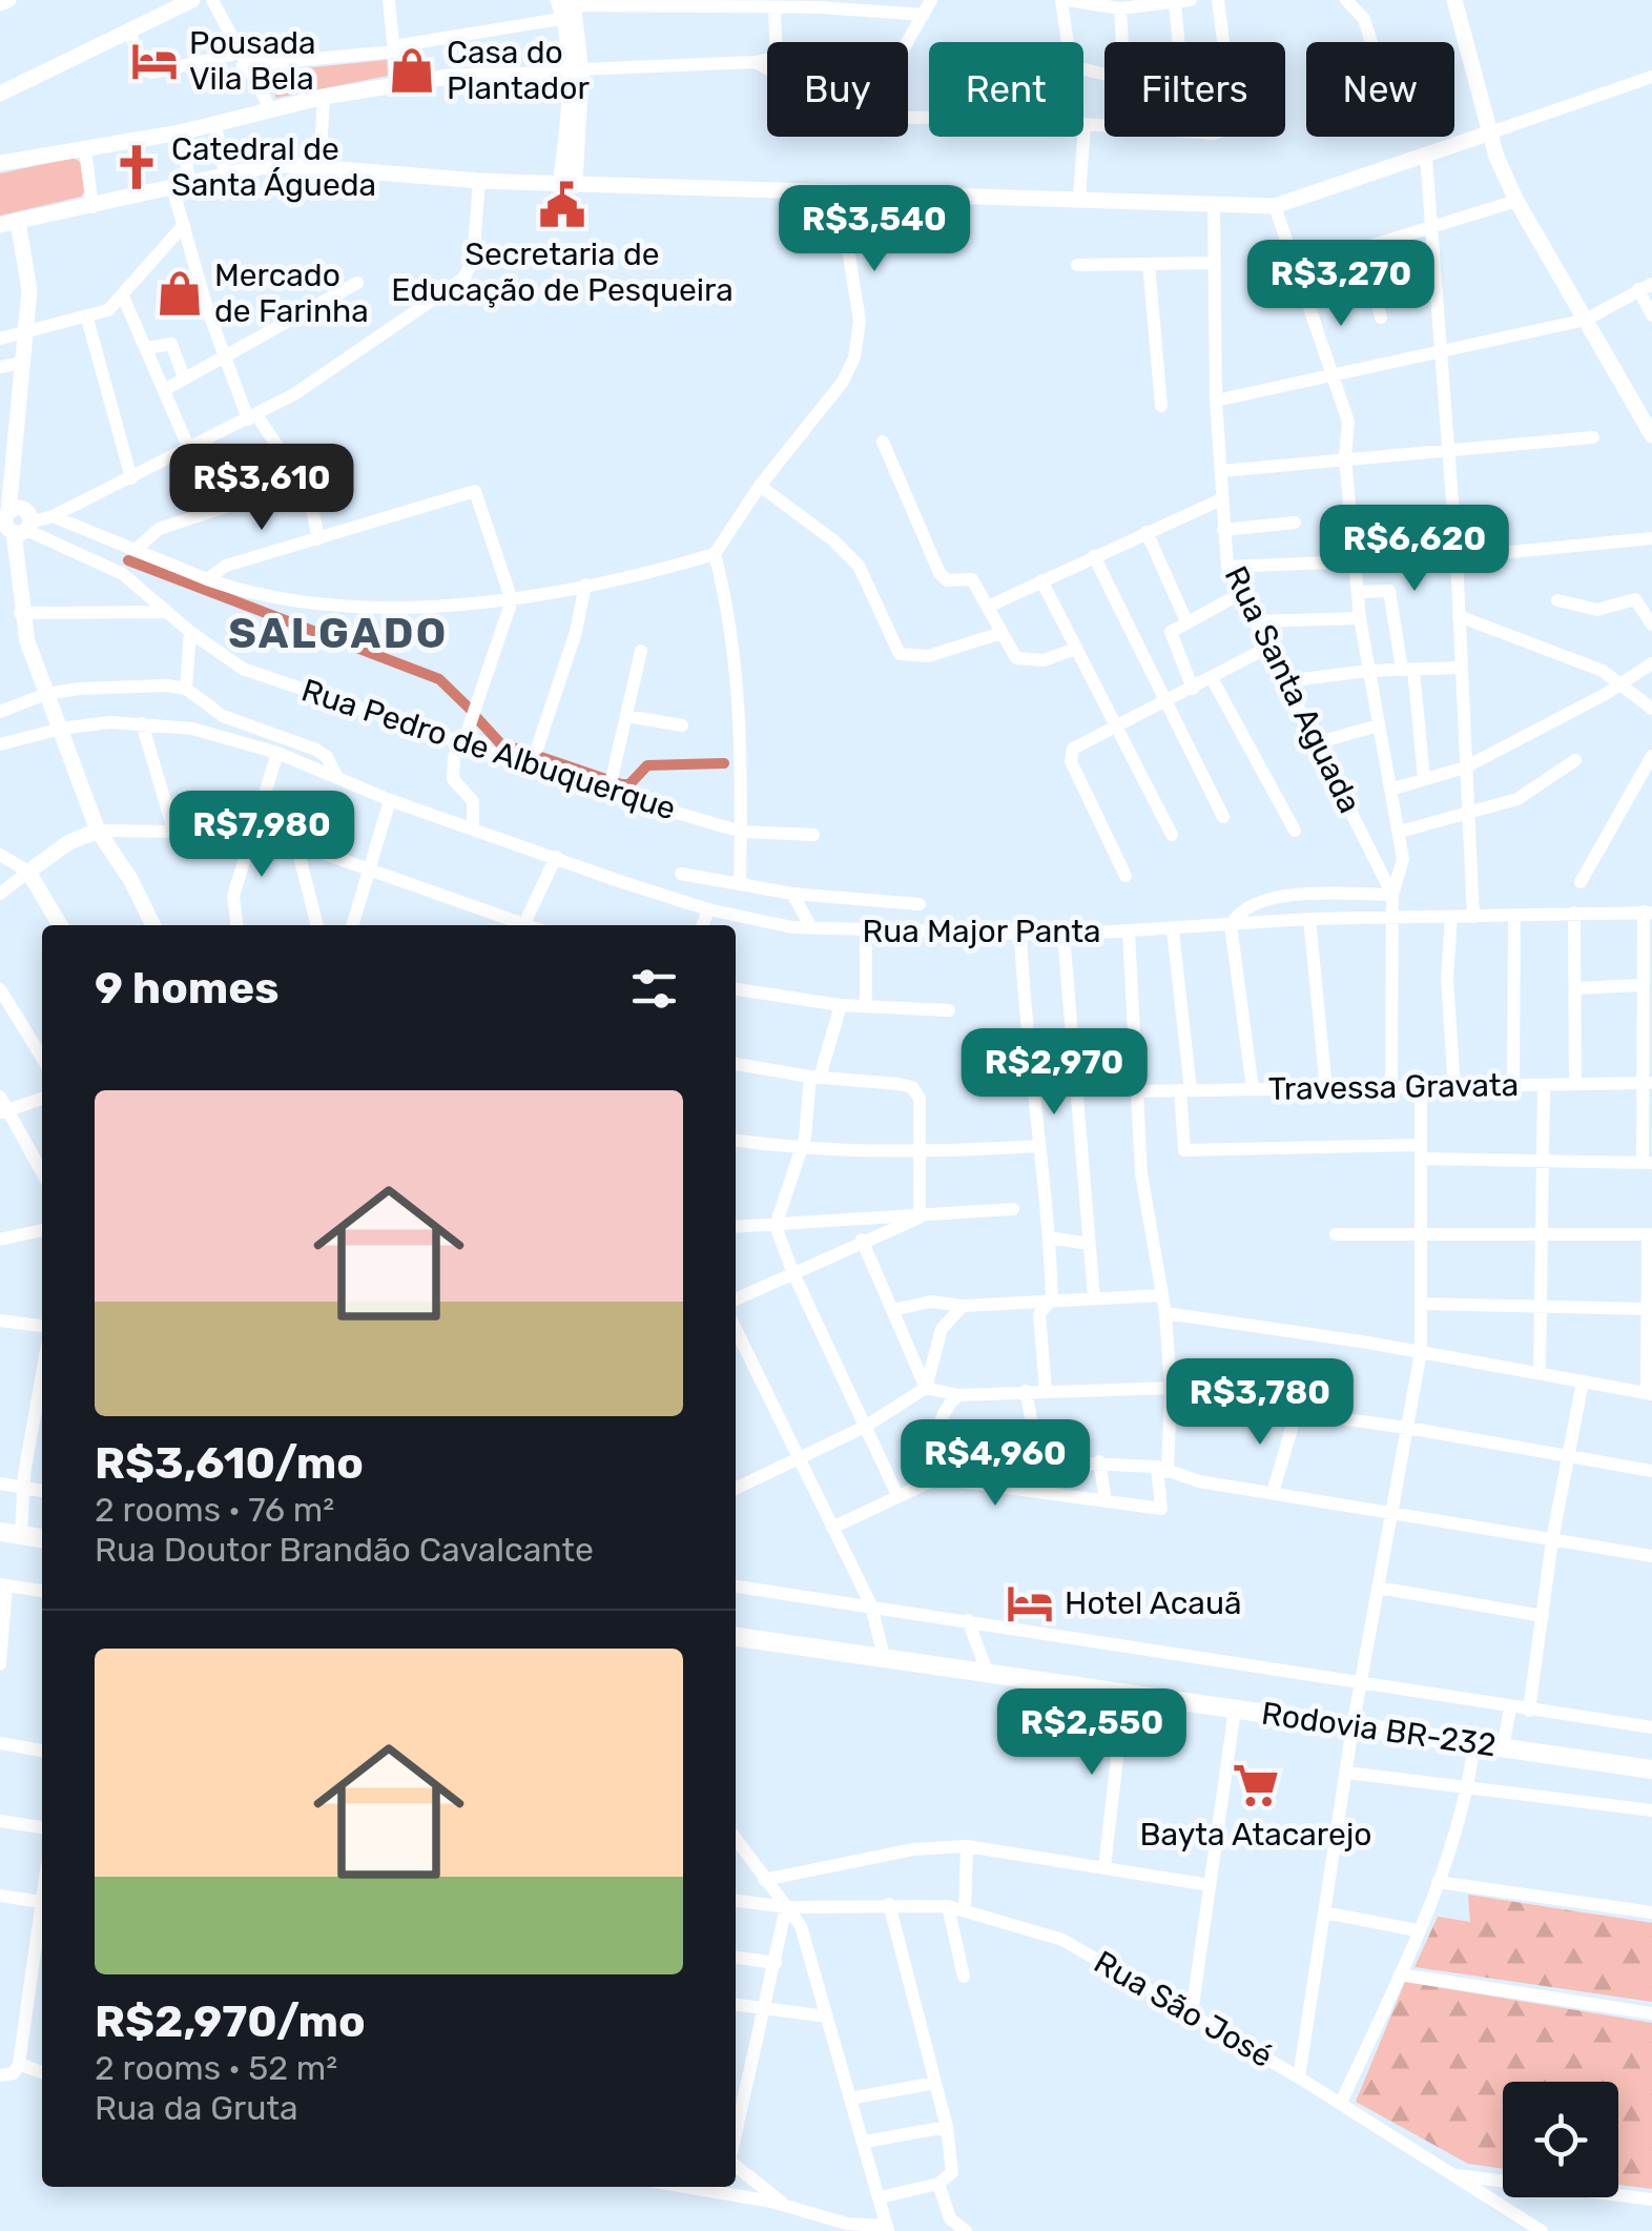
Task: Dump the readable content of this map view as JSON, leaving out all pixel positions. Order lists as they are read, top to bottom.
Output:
{
  "streets": {
    "highway": ["Rodovia BR-232"],
    "street": [
      "Rua Santa Aguada",
      "Rua Pedro de Albuquerque",
      "Rua Major Panta",
      "Travessa Gravata",
      "Rua São José"
    ]
  },
  "districts": ["SALGADO"],
  "places": {
    "hotel": ["Pousada Vila Bela", "Hotel Acauã"],
    "shop": ["Casa do Plantador", "Mercado de Farinha"],
    "church": ["Catedral de Santa Águeda"],
    "public building": ["Secretaria de Educação de Pesqueira"],
    "supermarket": ["Bayta Atacarejo"]
  },
  "page": {
    "chip": [
      "Buy",
      "Rent",
      "Filters",
      "New"
    ],
    "price": [
      "R$3,540",
      "R$3,270",
      "R$3,610",
      "R$6,620",
      "R$7,980",
      "R$2,970",
      "R$3,780",
      "R$4,960",
      "R$2,550"
    ],
    "heading": "9 homes",
    "list": [
      {
        "name": "R$3,610/mo",
        "note": "2 rooms · 76 m² · Rua Doutor Brandão Cavalcante"
      },
      {
        "name": "R$2,970/mo",
        "note": "2 rooms · 52 m² · Rua da Gruta"
      }
    ]
  }
}
